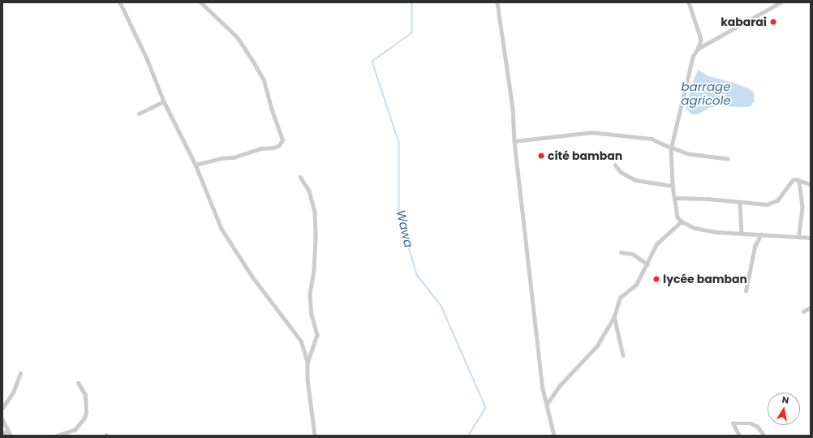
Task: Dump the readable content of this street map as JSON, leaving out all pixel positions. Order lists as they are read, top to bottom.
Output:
{
  "water": ["barrage agricole", "Wawa"],
  "places": ["kabarai", "cité bamban", "lycée bamban"],
  "north": "top"
}
